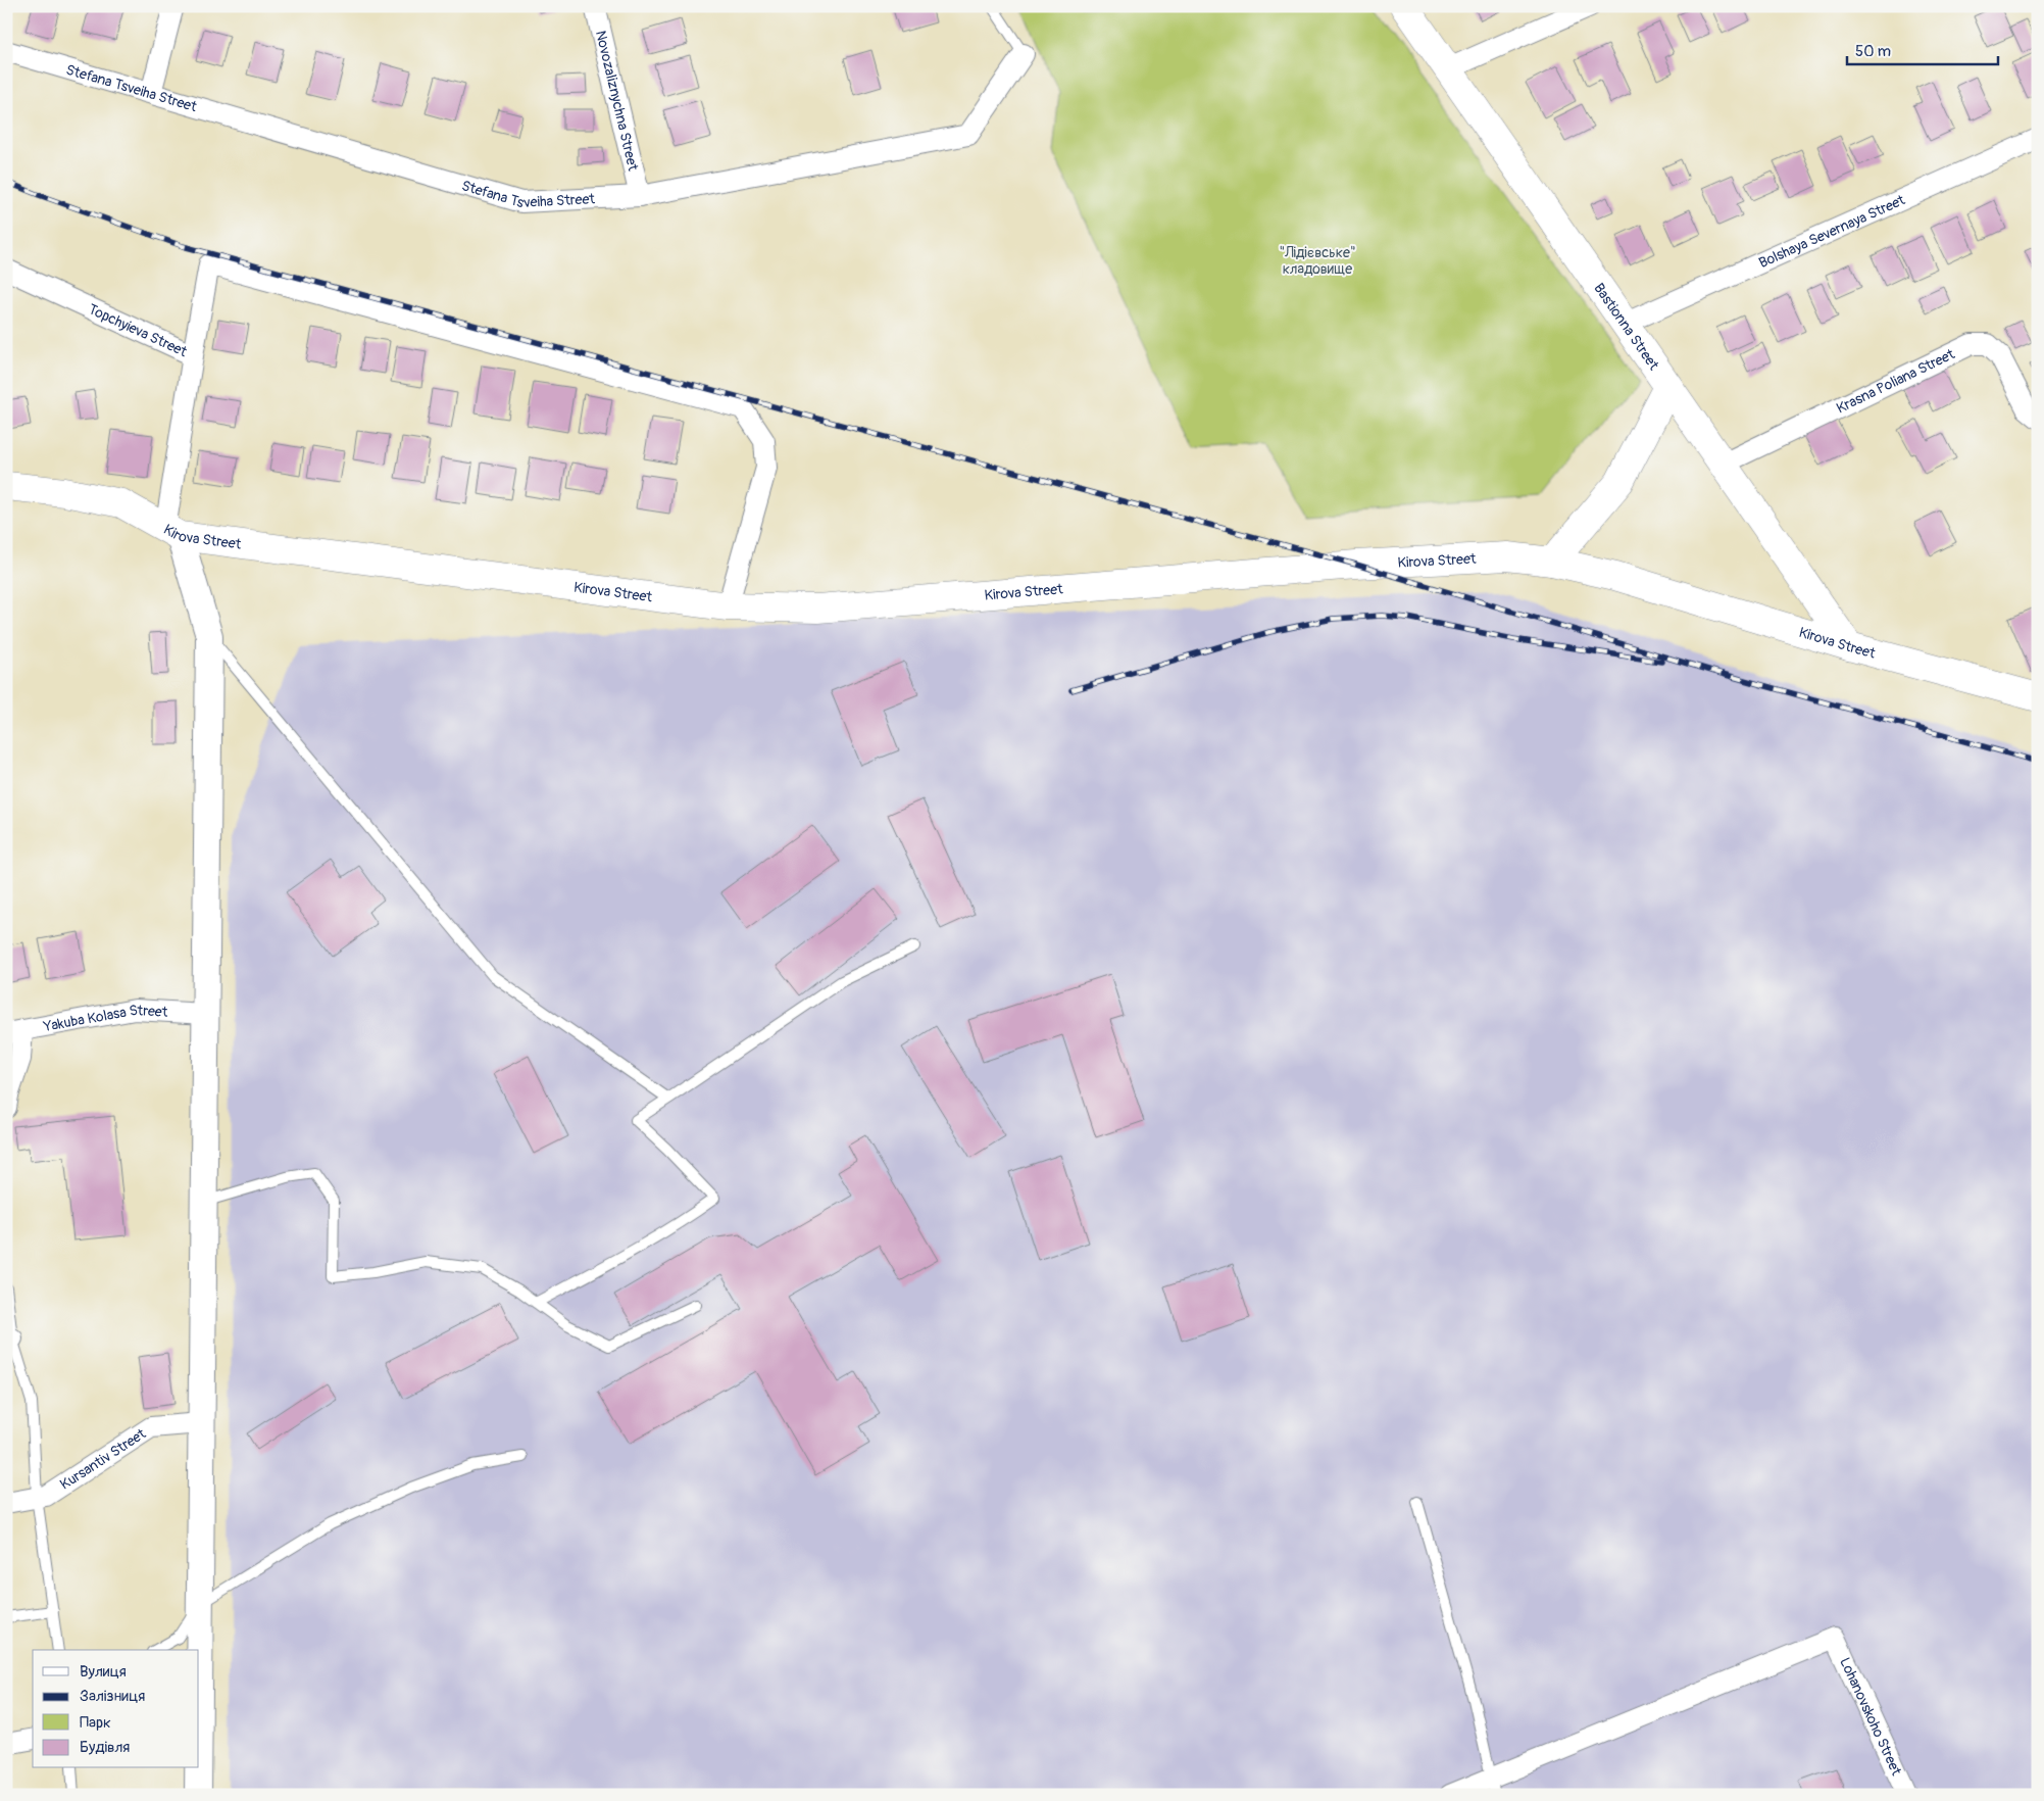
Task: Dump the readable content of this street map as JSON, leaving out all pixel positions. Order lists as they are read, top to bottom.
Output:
{
  "streets": {
    "main road": ["Bastionna Street", "Kirova Street"],
    "street": [
      "Stefana Tsveiha Street",
      "Novozaliznychna Street",
      "Bolshaya Severnaya Street",
      "Topchyieva Street",
      "Krasna Poliana Street",
      "Yakuba Kolasa Street",
      "Kursantiv Street",
      "Lohanovskoho Street"
    ]
  },
  "crossings": [
    ["Stefana Tsveiha Street", "Novozaliznychna Street"],
    ["Bolshaya Severnaya Street", "Bastionna Street"],
    ["Bastionna Street", "Krasna Poliana Street"],
    ["Bastionna Street", "Kirova Street"],
    ["Topchyieva Street", "Kirova Street"]
  ],
  "parks": ["\"Лідієвське\" кладовище"],
  "legend": [
    "Вулиця",
    "Залізниця",
    "Парк",
    "Будівля"
  ],
  "scale_bar": "50 m"
}
